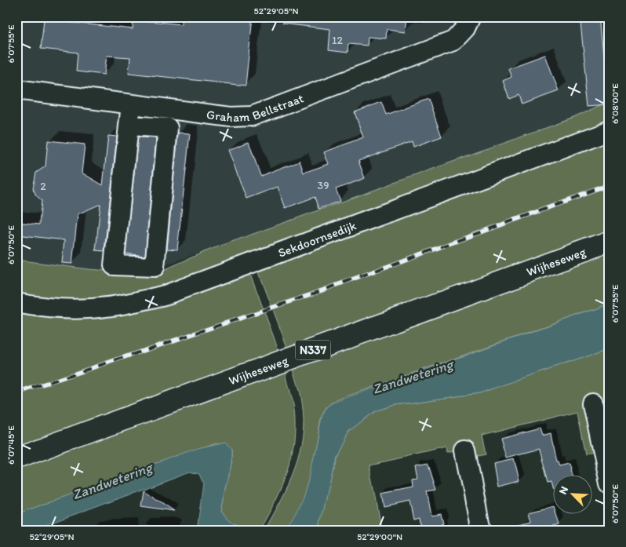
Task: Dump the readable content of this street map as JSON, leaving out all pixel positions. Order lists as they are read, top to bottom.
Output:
{
  "streets": {
    "main road": ["Wijheseweg", "N337"],
    "street": ["Graham Bellstraat", "Sekdoornsedijk"]
  },
  "water": ["Zandwetering"],
  "house_numbers": ["12", "39", "2"],
  "north": "top left",
  "coordinates": [
    "52°29'05\"N",
    "6°07'55\"E",
    "6°08'00\"E",
    "6°07'50\"E",
    "6°07'45\"E",
    "52°29'00\"N"
  ]
}
